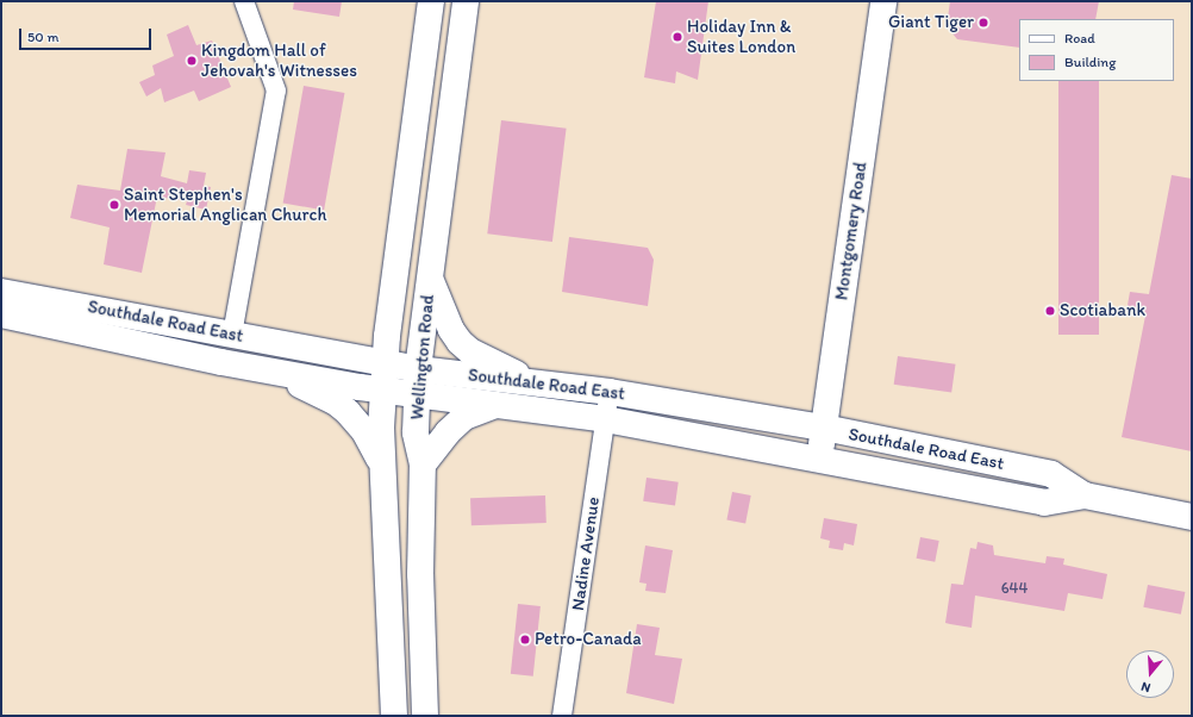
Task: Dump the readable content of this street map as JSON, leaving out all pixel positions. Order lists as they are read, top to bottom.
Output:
{
  "streets": {
    "main road": ["Montgomery Road", "Southdale Road East", "Wellington Road"],
    "street": ["Nadine Avenue"]
  },
  "crossings": [
    ["Montgomery Road", "Southdale Road East"],
    ["Southdale Road East", "Wellington Road"],
    ["Southdale Road East", "Nadine Avenue"]
  ],
  "places": [
    "Giant Tiger",
    "Holiday Inn & Suites London",
    "Kingdom Hall of Jehovah's Witnesses",
    "Saint Stephen's Memorial Anglican Church",
    "Scotiabank",
    "Petro-Canada"
  ],
  "house_numbers": ["644"],
  "legend": ["Road", "Building"],
  "scale_bar": "50 m",
  "north": "bottom"
}
